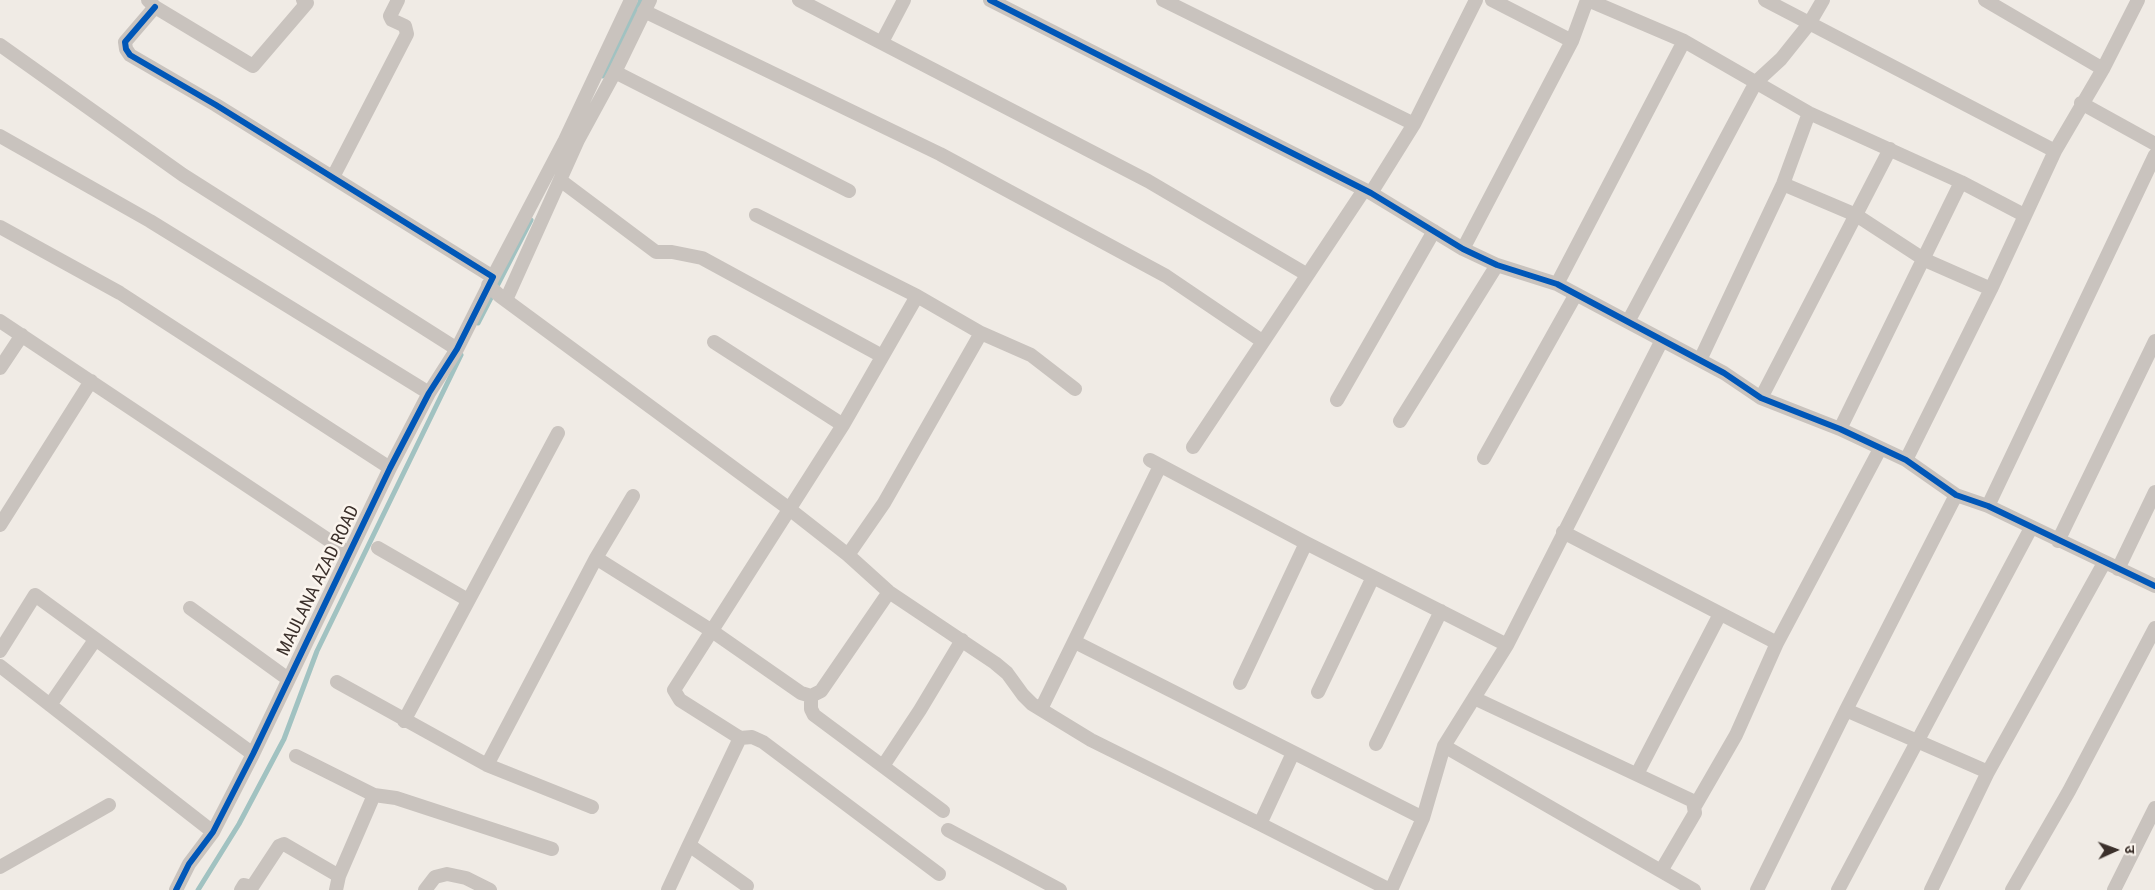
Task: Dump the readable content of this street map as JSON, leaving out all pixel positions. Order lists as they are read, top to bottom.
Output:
{
  "streets": {
    "street": ["MAULANA AZAD ROAD"]
  },
  "north": "right"
}
